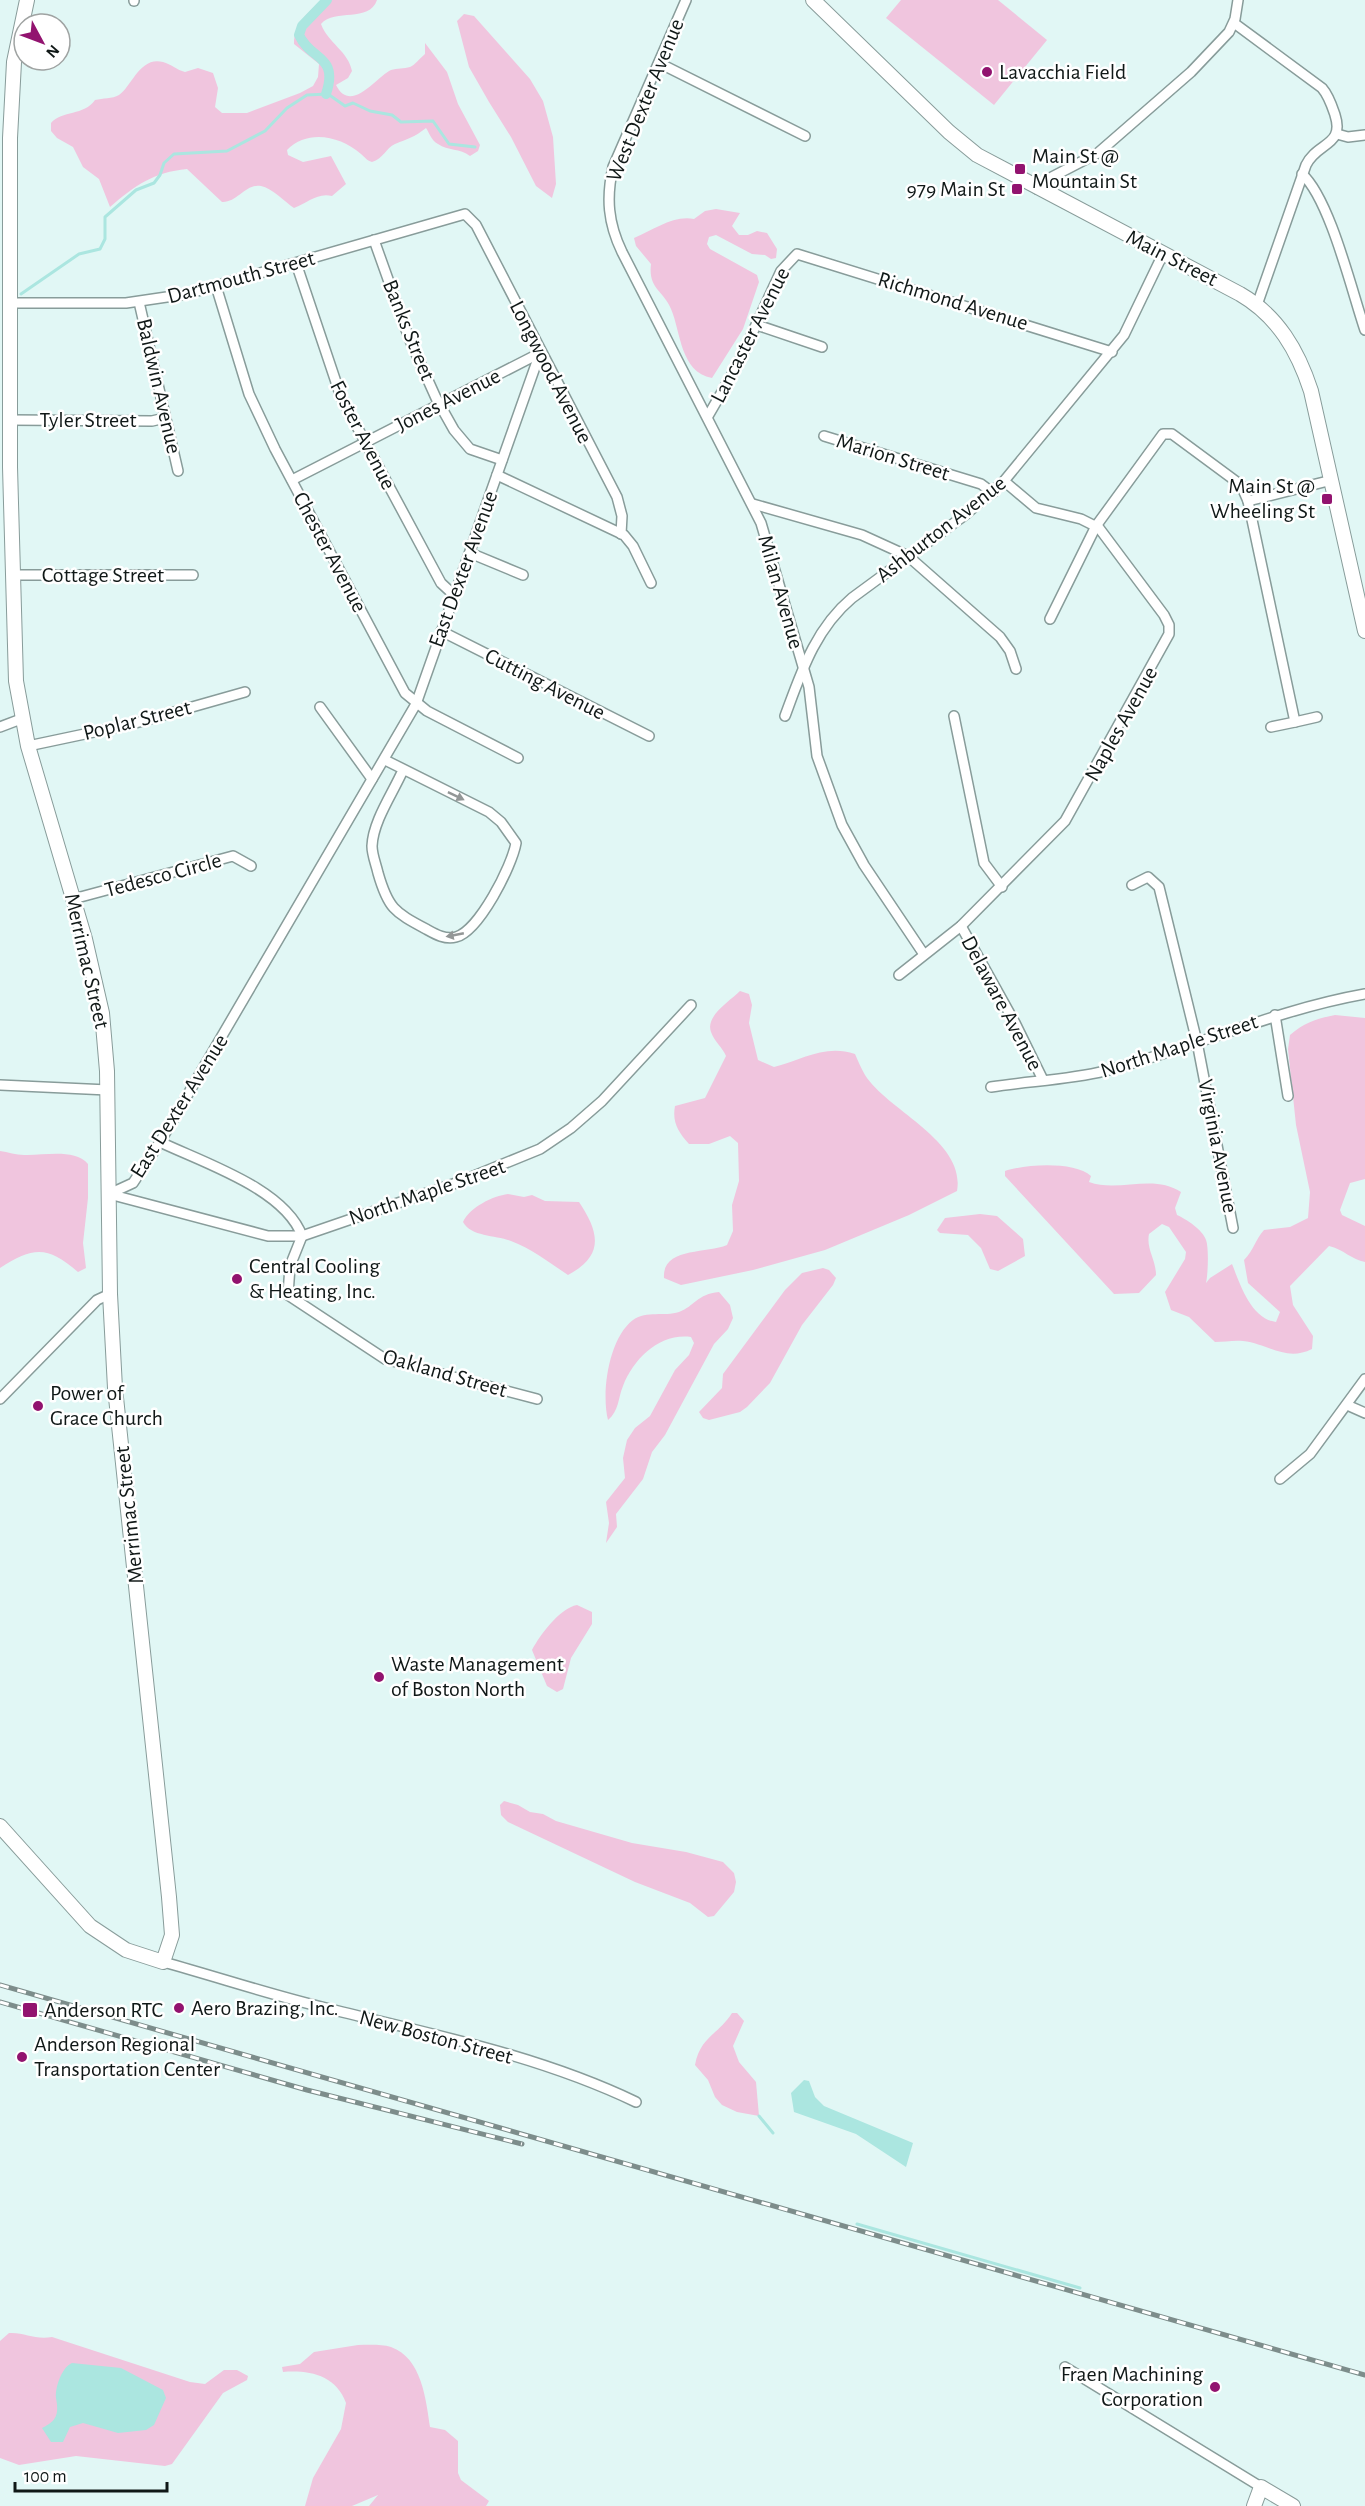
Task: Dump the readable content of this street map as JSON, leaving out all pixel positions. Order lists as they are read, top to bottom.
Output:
{
  "streets": {
    "main road": ["Main Street", "Merrimac Street", "New Boston Street"],
    "street": [
      "West Dexter Avenue",
      "Dartmouth Street",
      "Richmond Avenue",
      "Banks Street",
      "Lancaster Avenue",
      "Longwood Avenue",
      "Baldwin Avenue",
      "Jones Avenue",
      "Tyler Street",
      "Foster Avenue",
      "Marion Street",
      "Ashburton Avenue",
      "Chester Avenue",
      "East Dexter Avenue",
      "Cottage Street",
      "Milan Avenue",
      "Cutting Avenue",
      "Poplar Street",
      "Naples Avenue",
      "Tedesco Circle",
      "Delaware Avenue",
      "North Maple Street",
      "Virginia Avenue",
      "Oakland Street"
    ]
  },
  "crossings": [
    ["West Dexter Avenue", "Milan Avenue"],
    ["Main Street", "Ashburton Avenue"],
    ["Dartmouth Street", "Banks Street"],
    ["Dartmouth Street", "Longwood Avenue"],
    ["Dartmouth Street", "Baldwin Avenue"],
    ["Dartmouth Street", "Foster Avenue"],
    ["Dartmouth Street", "Chester Avenue"],
    ["Dartmouth Street", "Merrimac Street"],
    ["Richmond Avenue", "Lancaster Avenue"],
    ["Richmond Avenue", "Ashburton Avenue"],
    ["Banks Street", "Jones Avenue"],
    ["Banks Street", "East Dexter Avenue"],
    ["Lancaster Avenue", "Milan Avenue"],
    ["Longwood Avenue", "Jones Avenue"],
    ["Longwood Avenue", "East Dexter Avenue"],
    ["Baldwin Avenue", "Tyler Street"],
    ["Jones Avenue", "Foster Avenue"],
    ["Jones Avenue", "Chester Avenue"],
    ["Jones Avenue", "East Dexter Avenue"],
    ["Tyler Street", "Merrimac Street"],
    ["Foster Avenue", "East Dexter Avenue"],
    ["Marion Street", "Ashburton Avenue"],
    ["Ashburton Avenue", "Milan Avenue"],
    ["Chester Avenue", "East Dexter Avenue"],
    ["East Dexter Avenue", "Cutting Avenue"],
    ["East Dexter Avenue", "Merrimac Street"],
    ["East Dexter Avenue", "North Maple Street"],
    ["Cottage Street", "Merrimac Street"],
    ["Milan Avenue", "Naples Avenue"],
    ["Poplar Street", "Merrimac Street"],
    ["Naples Avenue", "Delaware Avenue"],
    ["Tedesco Circle", "Merrimac Street"],
    ["Merrimac Street", "North Maple Street"],
    ["Merrimac Street", "New Boston Street"],
    ["Delaware Avenue", "North Maple Street"],
    ["North Maple Street", "Virginia Avenue"],
    ["North Maple Street", "Oakland Street"]
  ],
  "places": {
    "other": [
      "Lavacchia Field",
      "Central Cooling & Heating, Inc.",
      "Power of Grace Church",
      "Waste Management of Boston North",
      "Aero Brazing, Inc.",
      "Anderson Regional Transportation Center",
      "Fraen Machining Corporation"
    ],
    "transit": [
      "Main St @ Mountain St",
      "979 Main St",
      "Main St @ Wheeling St",
      "Anderson RTC"
    ]
  },
  "scale_bar": "100 m",
  "north": "bottom right"
}
